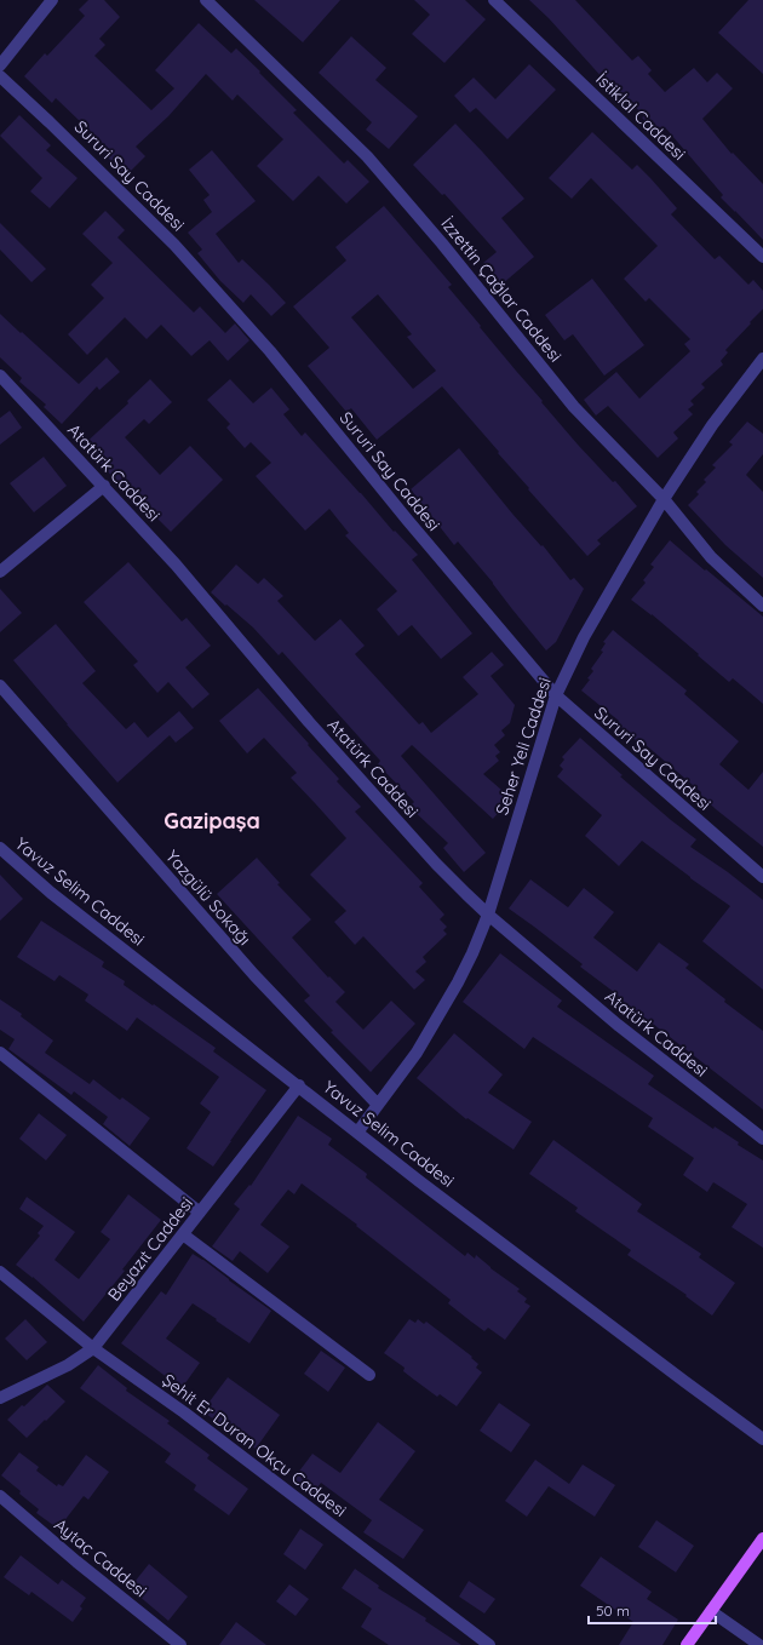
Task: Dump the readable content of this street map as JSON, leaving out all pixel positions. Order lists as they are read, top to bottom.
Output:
{
  "streets": {
    "street": [
      "İstiklal Caddesi",
      "Sururi Say Caddesi",
      "İzzettin Çağlar Caddesi",
      "Atatürk Caddesi",
      "Seher Yeli Caddesi",
      "Yavuz Selim Caddesi",
      "Yazgülü Sokağı",
      "Beyazıt Caddesi",
      "Şehit Er Duran Okçu Caddesi",
      "Aytaç Caddesi"
    ]
  },
  "crossings": [
    ["Sururi Say Caddesi", "Seher Yeli Caddesi"],
    ["İzzettin Çağlar Caddesi", "Seher Yeli Caddesi"],
    ["Atatürk Caddesi", "Seher Yeli Caddesi"],
    ["Seher Yeli Caddesi", "Yavuz Selim Caddesi"],
    ["Seher Yeli Caddesi", "Yazgülü Sokağı"],
    ["Yavuz Selim Caddesi", "Beyazıt Caddesi"],
    ["Beyazıt Caddesi", "Şehit Er Duran Okçu Caddesi"]
  ],
  "districts": ["Gazipaşa"],
  "scale_bar": "50 m"
}
